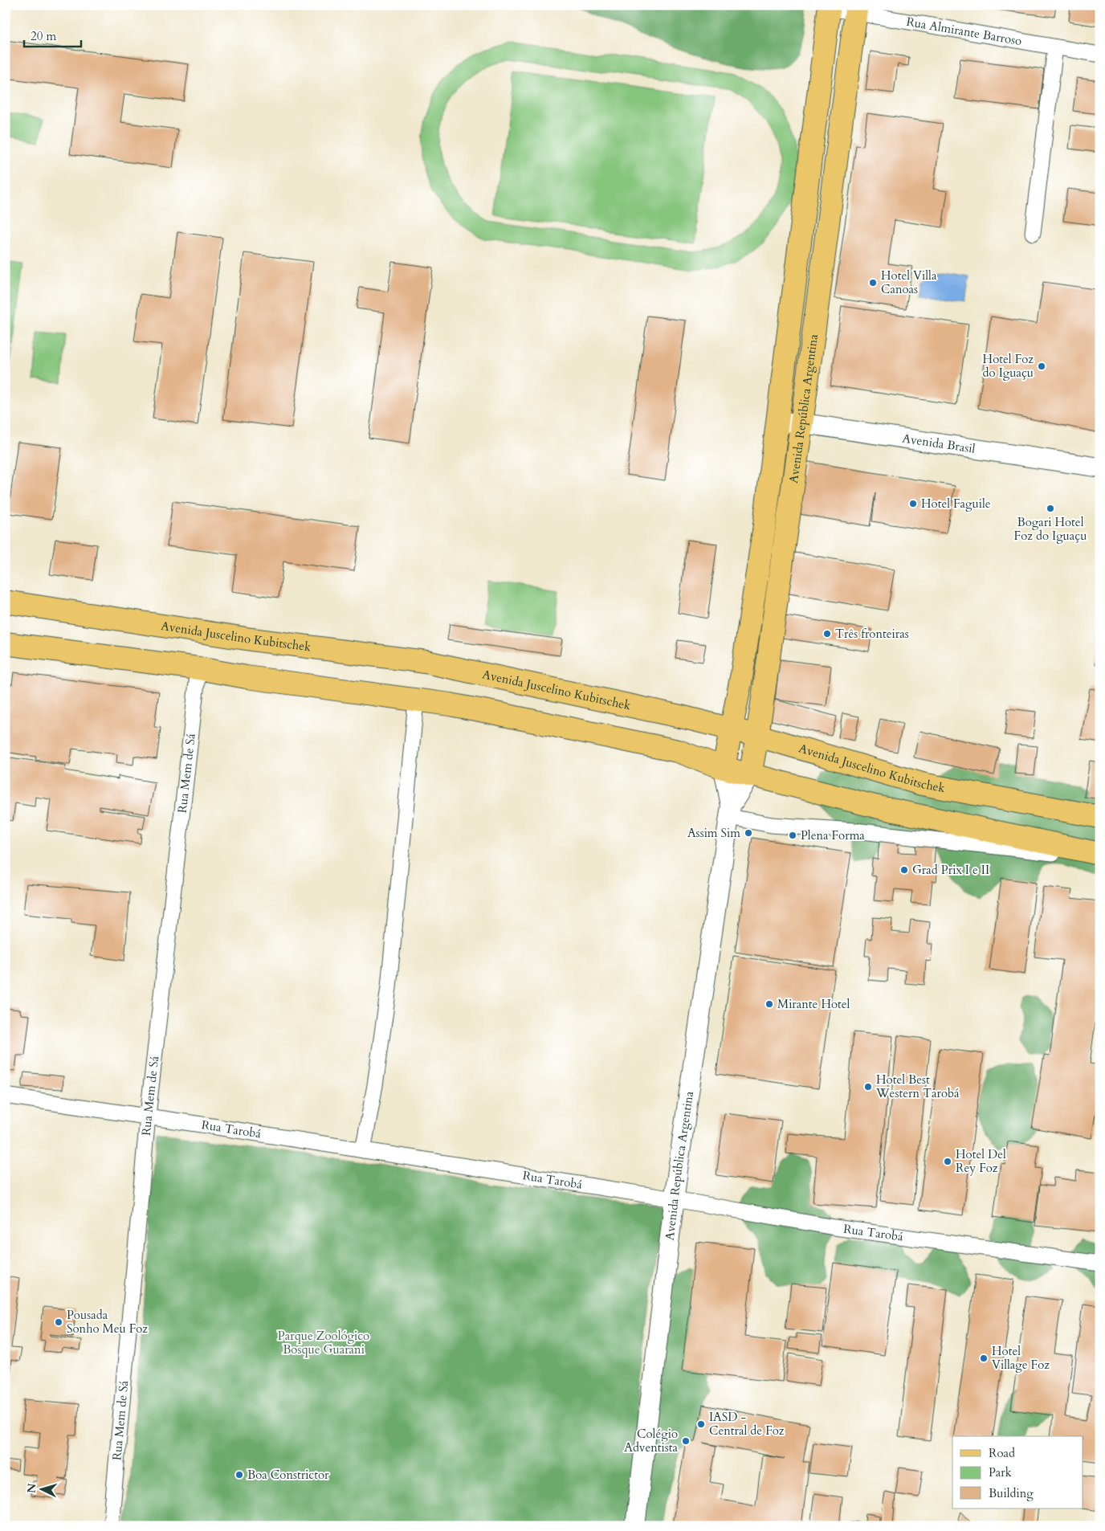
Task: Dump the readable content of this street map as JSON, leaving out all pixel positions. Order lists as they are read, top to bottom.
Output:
{
  "streets": {
    "main road": ["Avenida República Argentina", "Avenida Juscelino Kubitschek"],
    "street": [
      "Rua Almirante Barroso",
      "Avenida Brasil",
      "Rua Mem de Sá",
      "Rua Tarobá"
    ]
  },
  "crossings": [
    ["Rua Almirante Barroso", "Avenida República Argentina"],
    ["Avenida República Argentina", "Avenida Brasil"],
    ["Avenida República Argentina", "Avenida Juscelino Kubitschek"],
    ["Avenida República Argentina", "Rua Tarobá"],
    ["Rua Mem de Sá", "Rua Tarobá"]
  ],
  "parks": ["Parque Zoológico Bosque Guarani"],
  "places": [
    "Hotel Villa Canoas",
    "Hotel Foz do Iguaçu",
    "Hotel Faguile",
    "Bogari Hotel Foz do Iguaçu",
    "Três fronteiras",
    "Assim Sim",
    "Plena Forma",
    "Grad Prix I e II",
    "Mirante Hotel",
    "Hotel Best Western Tarobá",
    "Hotel Del Rey Foz",
    "Pousada Sonho Meu Foz",
    "Hotel Village Foz",
    "IASD - Central de Foz",
    "Colégio Adventista",
    "Boa Constrictor"
  ],
  "legend": ["Road", "Park", "Building"],
  "scale_bar": "20 m",
  "north": "left"
}
